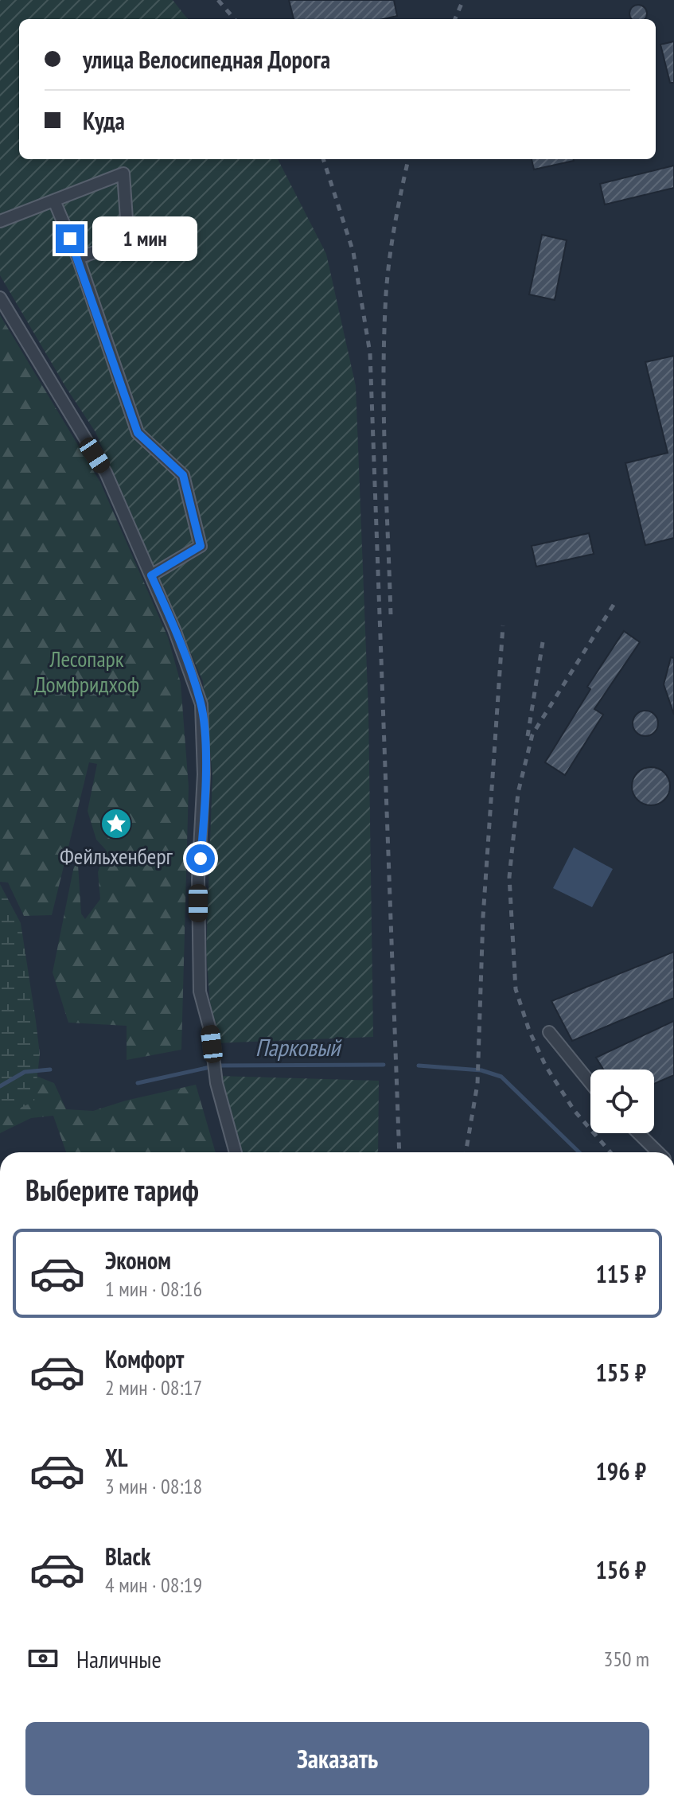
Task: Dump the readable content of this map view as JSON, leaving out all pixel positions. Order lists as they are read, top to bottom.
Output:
{
  "water": ["Парковый"],
  "parks": ["Лесопарк Домфридхоф"],
  "places": {
    "place": ["Фейльхенберг"]
  },
  "page": {
    "banner": ["улица Велосипедная Дорога", "Куда"],
    "bubble": "1 мин",
    "heading": "Выберите тариф",
    "list": [
      {
        "name": "Эконом",
        "note": "1 мин · 08:16",
        "value": "115 ₽"
      },
      {
        "name": "Комфорт",
        "note": "2 мин · 08:17",
        "value": "155 ₽"
      },
      {
        "name": "XL",
        "note": "3 мин · 08:18",
        "value": "196 ₽"
      },
      {
        "name": "Black",
        "note": "4 мин · 08:19",
        "value": "156 ₽"
      }
    ],
    "pay": ["Наличные", "350 m"],
    "buttons": "Заказать"
  }
}
